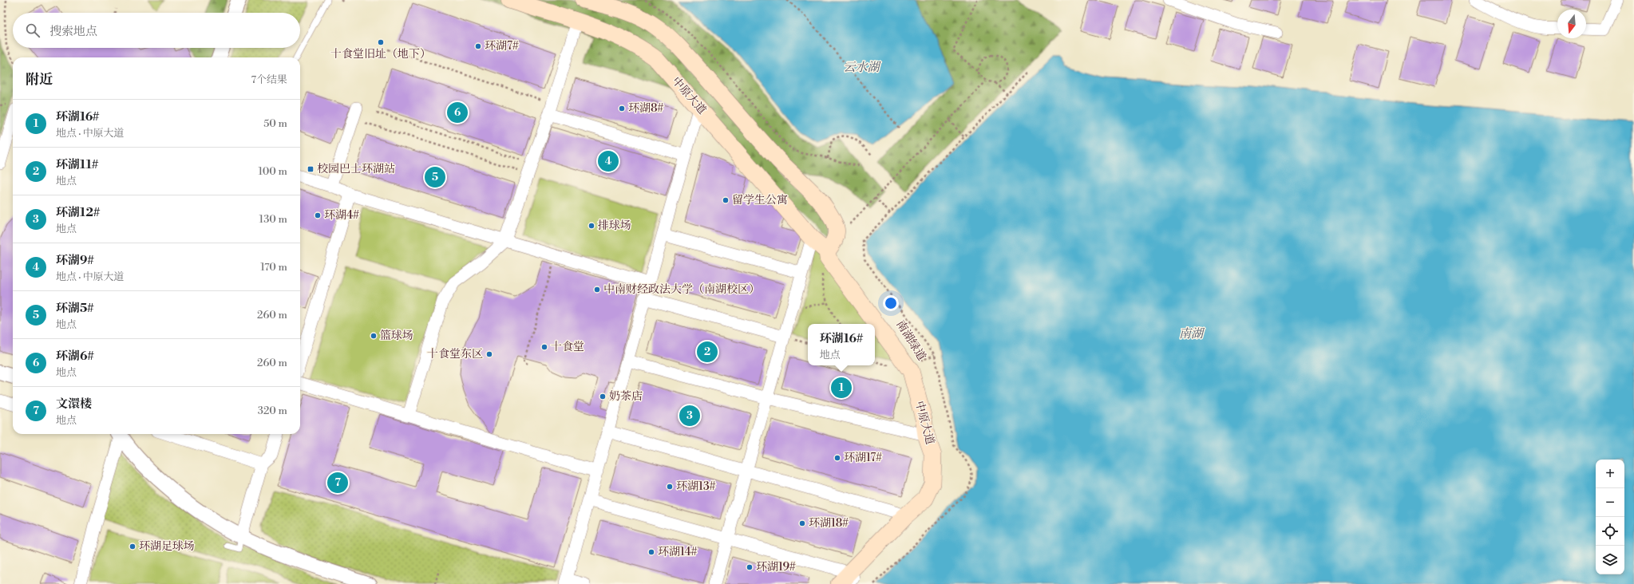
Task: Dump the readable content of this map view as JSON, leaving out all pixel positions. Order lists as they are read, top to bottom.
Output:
{
  "streets": {
    "main road": ["中原大道"]
  },
  "water": ["云水湖", "南湖"],
  "places": {
    "other": [
      "十食堂旧址（地下）",
      "环湖7#",
      "环湖8#",
      "留学生公寓",
      "环湖4#",
      "排球场",
      "中南财经政法大学（南湖校区）",
      "篮球场",
      "十食堂",
      "十食堂东区",
      "奶茶店",
      "环湖17#",
      "环湖13#",
      "环湖18#",
      "环湖足球场",
      "环湖14#",
      "环湖19#"
    ],
    "transit": ["校园巴士环湖站"]
  },
  "north": "bottom",
  "page": {
    "search": "搜索地点",
    "heading": ["附近", "7个结果"],
    "list": [
      {
        "mark": "1",
        "name": "环湖16#",
        "note": "地点 · 中原大道",
        "value": "50 m"
      },
      {
        "mark": "2",
        "name": "环湖11#",
        "note": "地点",
        "value": "100 m"
      },
      {
        "mark": "3",
        "name": "环湖12#",
        "note": "地点",
        "value": "130 m"
      },
      {
        "mark": "4",
        "name": "环湖9#",
        "note": "地点 · 中原大道",
        "value": "170 m"
      },
      {
        "mark": "5",
        "name": "环湖5#",
        "note": "地点",
        "value": "260 m"
      },
      {
        "mark": "6",
        "name": "环湖6#",
        "note": "地点",
        "value": "260 m"
      },
      {
        "mark": "7",
        "name": "文澴楼",
        "note": "地点",
        "value": "320 m"
      }
    ],
    "pins": [
      "6",
      "4",
      "5",
      "2",
      "1",
      "3",
      "7"
    ],
    "popup": ["环湖16#", "地点"],
    "map_buttons": ["+", "−"]
  }
}
